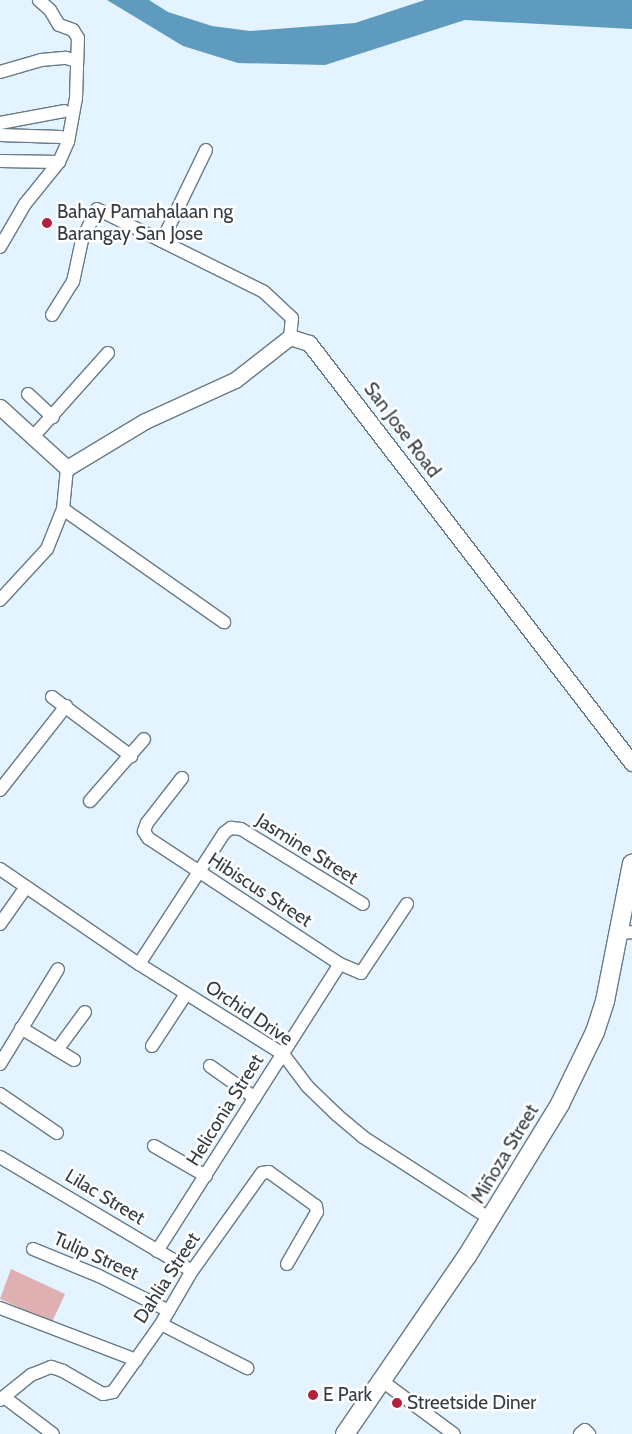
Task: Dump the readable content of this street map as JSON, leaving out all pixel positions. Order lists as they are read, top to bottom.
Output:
{
  "streets": {
    "main road": ["Miñoza Street"],
    "street": [
      "San Jose Road",
      "Jasmine Street",
      "Hibiscus Street",
      "Orchid Drive",
      "Heliconia Street",
      "Lilac Street",
      "Tulip Street",
      "Dahlia Street"
    ]
  },
  "crossings": [
    ["Jasmine Street", "Hibiscus Street"],
    ["Hibiscus Street", "Heliconia Street"],
    ["Orchid Drive", "Heliconia Street"],
    ["Orchid Drive", "Miñoza Street"],
    ["Heliconia Street", "Lilac Street"],
    ["Lilac Street", "Dahlia Street"],
    ["Tulip Street", "Dahlia Street"]
  ],
  "places": ["Bahay Pamahalaan ng Barangay San Jose", "E Park", "Streetside Diner"]
}
